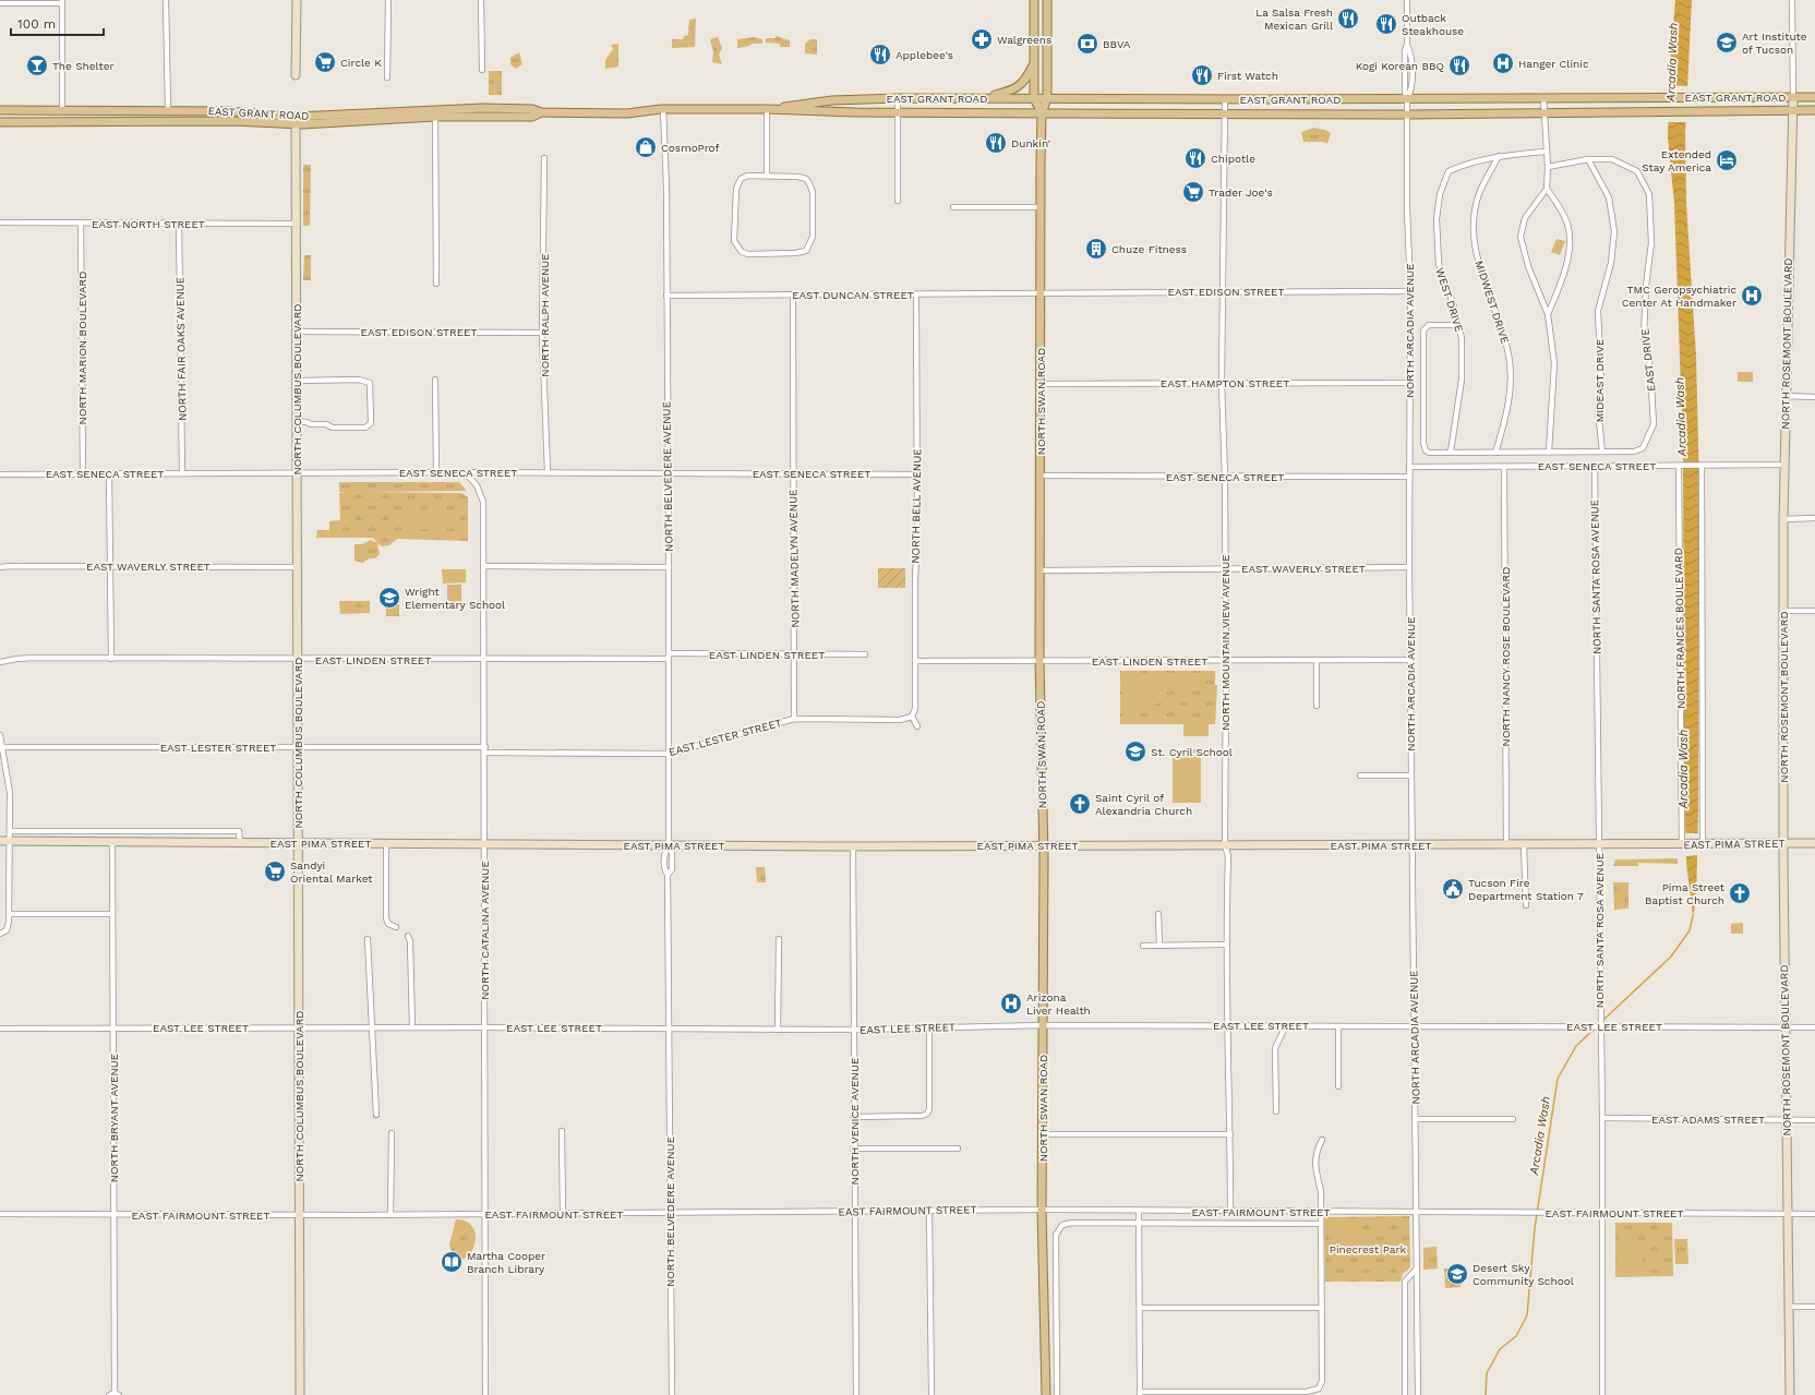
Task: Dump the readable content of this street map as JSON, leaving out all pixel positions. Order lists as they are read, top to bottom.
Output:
{
  "streets": {
    "main road": ["EAST GRANT ROAD", "NORTH SWAN ROAD"],
    "street": [
      "EAST NORTH STREET",
      "EAST EDISON STREET",
      "EAST DUNCAN STREET",
      "WEST DRIVE",
      "MIDWEST DRIVE",
      "NORTH RALPH AVENUE",
      "NORTH ARCADIA AVENUE",
      "NORTH ROSEMONT BOULEVARD",
      "NORTH MARION BOULEVARD",
      "NORTH FAIR OAKS AVENUE",
      "EAST DRIVE",
      "MIDEAST DRIVE",
      "EAST HAMPTON STREET",
      "NORTH COLUMBUS BOULEVARD",
      "EAST SENECA STREET",
      "NORTH BELVEDERE AVENUE",
      "NORTH BELL AVENUE",
      "NORTH MADELYN AVENUE",
      "EAST WAVERLY STREET",
      "NORTH SANTA ROSA AVENUE",
      "NORTH FRANCES BOULEVARD",
      "NORTH MOUNTAIN VIEW AVENUE",
      "EAST LINDEN STREET",
      "NORTH NANCY ROSE BOULEVARD",
      "EAST LESTER STREET",
      "EAST PIMA STREET",
      "NORTH CATALINA AVENUE",
      "EAST LEE STREET",
      "NORTH BRYANT AVENUE",
      "EAST ADAMS STREET",
      "NORTH VENICE AVENUE",
      "EAST FAIRMOUNT STREET"
    ]
  },
  "crossings": [
    ["EAST GRANT ROAD", "NORTH ARCADIA AVENUE"],
    ["EAST GRANT ROAD", "NORTH ROSEMONT BOULEVARD"],
    ["EAST GRANT ROAD", "NORTH COLUMBUS BOULEVARD"],
    ["EAST GRANT ROAD", "NORTH SWAN ROAD"],
    ["EAST GRANT ROAD", "NORTH BELVEDERE AVENUE"],
    ["EAST GRANT ROAD", "NORTH MOUNTAIN VIEW AVENUE"],
    ["EAST NORTH STREET", "NORTH MARION BOULEVARD"],
    ["EAST NORTH STREET", "NORTH FAIR OAKS AVENUE"],
    ["EAST NORTH STREET", "NORTH COLUMBUS BOULEVARD"],
    ["EAST EDISON STREET", "EAST DUNCAN STREET"],
    ["EAST EDISON STREET", "NORTH RALPH AVENUE"],
    ["EAST EDISON STREET", "NORTH ARCADIA AVENUE"],
    ["EAST EDISON STREET", "NORTH COLUMBUS BOULEVARD"],
    ["EAST EDISON STREET", "NORTH SWAN ROAD"],
    ["EAST EDISON STREET", "NORTH MOUNTAIN VIEW AVENUE"],
    ["EAST DUNCAN STREET", "NORTH SWAN ROAD"],
    ["EAST DUNCAN STREET", "NORTH BELVEDERE AVENUE"],
    ["EAST DUNCAN STREET", "NORTH BELL AVENUE"],
    ["EAST DUNCAN STREET", "NORTH MADELYN AVENUE"],
    ["WEST DRIVE", "MIDWEST DRIVE"],
    ["NORTH RALPH AVENUE", "EAST SENECA STREET"],
    ["NORTH ARCADIA AVENUE", "EAST HAMPTON STREET"],
    ["NORTH ARCADIA AVENUE", "EAST SENECA STREET"],
    ["NORTH ARCADIA AVENUE", "EAST WAVERLY STREET"],
    ["NORTH ARCADIA AVENUE", "EAST LINDEN STREET"],
    ["NORTH ARCADIA AVENUE", "EAST PIMA STREET"],
    ["NORTH ARCADIA AVENUE", "EAST LEE STREET"],
    ["NORTH ARCADIA AVENUE", "EAST FAIRMOUNT STREET"],
    ["NORTH ROSEMONT BOULEVARD", "EAST SENECA STREET"],
    ["NORTH ROSEMONT BOULEVARD", "EAST PIMA STREET"],
    ["NORTH ROSEMONT BOULEVARD", "EAST LEE STREET"],
    ["NORTH ROSEMONT BOULEVARD", "EAST ADAMS STREET"],
    ["NORTH ROSEMONT BOULEVARD", "EAST FAIRMOUNT STREET"],
    ["NORTH MARION BOULEVARD", "EAST SENECA STREET"],
    ["NORTH FAIR OAKS AVENUE", "EAST SENECA STREET"],
    ["EAST DRIVE", "MIDEAST DRIVE"],
    ["EAST HAMPTON STREET", "NORTH SWAN ROAD"],
    ["EAST HAMPTON STREET", "NORTH MOUNTAIN VIEW AVENUE"],
    ["NORTH COLUMBUS BOULEVARD", "EAST SENECA STREET"],
    ["NORTH COLUMBUS BOULEVARD", "EAST WAVERLY STREET"],
    ["NORTH COLUMBUS BOULEVARD", "EAST LINDEN STREET"],
    ["NORTH COLUMBUS BOULEVARD", "EAST LESTER STREET"],
    ["NORTH COLUMBUS BOULEVARD", "EAST PIMA STREET"],
    ["NORTH COLUMBUS BOULEVARD", "EAST LEE STREET"],
    ["NORTH COLUMBUS BOULEVARD", "EAST FAIRMOUNT STREET"],
    ["NORTH SWAN ROAD", "EAST SENECA STREET"],
    ["NORTH SWAN ROAD", "EAST WAVERLY STREET"],
    ["NORTH SWAN ROAD", "EAST LINDEN STREET"],
    ["NORTH SWAN ROAD", "EAST PIMA STREET"],
    ["NORTH SWAN ROAD", "EAST LEE STREET"],
    ["NORTH SWAN ROAD", "EAST FAIRMOUNT STREET"],
    ["EAST SENECA STREET", "NORTH BELVEDERE AVENUE"],
    ["EAST SENECA STREET", "NORTH BELL AVENUE"],
    ["EAST SENECA STREET", "NORTH MADELYN AVENUE"],
    ["EAST SENECA STREET", "NORTH SANTA ROSA AVENUE"],
    ["EAST SENECA STREET", "NORTH FRANCES BOULEVARD"],
    ["EAST SENECA STREET", "NORTH MOUNTAIN VIEW AVENUE"],
    ["EAST SENECA STREET", "NORTH NANCY ROSE BOULEVARD"],
    ["EAST SENECA STREET", "NORTH CATALINA AVENUE"],
    ["NORTH BELVEDERE AVENUE", "EAST LINDEN STREET"],
    ["NORTH BELVEDERE AVENUE", "EAST LESTER STREET"],
    ["NORTH BELVEDERE AVENUE", "EAST PIMA STREET"],
    ["NORTH BELVEDERE AVENUE", "EAST LEE STREET"],
    ["NORTH BELVEDERE AVENUE", "EAST FAIRMOUNT STREET"],
    ["NORTH BELL AVENUE", "EAST LINDEN STREET"],
    ["NORTH BELL AVENUE", "EAST LESTER STREET"],
    ["NORTH MADELYN AVENUE", "EAST LINDEN STREET"],
    ["NORTH MADELYN AVENUE", "EAST LESTER STREET"],
    ["EAST WAVERLY STREET", "NORTH MOUNTAIN VIEW AVENUE"],
    ["NORTH SANTA ROSA AVENUE", "EAST PIMA STREET"],
    ["NORTH SANTA ROSA AVENUE", "EAST LEE STREET"],
    ["NORTH SANTA ROSA AVENUE", "EAST ADAMS STREET"],
    ["NORTH SANTA ROSA AVENUE", "EAST FAIRMOUNT STREET"],
    ["NORTH FRANCES BOULEVARD", "EAST PIMA STREET"],
    ["NORTH MOUNTAIN VIEW AVENUE", "EAST LINDEN STREET"],
    ["NORTH MOUNTAIN VIEW AVENUE", "EAST PIMA STREET"],
    ["NORTH MOUNTAIN VIEW AVENUE", "EAST LEE STREET"],
    ["NORTH MOUNTAIN VIEW AVENUE", "EAST FAIRMOUNT STREET"],
    ["EAST LINDEN STREET", "NORTH CATALINA AVENUE"],
    ["NORTH NANCY ROSE BOULEVARD", "EAST PIMA STREET"],
    ["EAST LESTER STREET", "NORTH CATALINA AVENUE"],
    ["EAST PIMA STREET", "NORTH CATALINA AVENUE"],
    ["EAST PIMA STREET", "NORTH BRYANT AVENUE"],
    ["EAST PIMA STREET", "NORTH VENICE AVENUE"],
    ["NORTH CATALINA AVENUE", "EAST LEE STREET"],
    ["NORTH CATALINA AVENUE", "EAST FAIRMOUNT STREET"],
    ["EAST LEE STREET", "NORTH BRYANT AVENUE"],
    ["EAST LEE STREET", "NORTH VENICE AVENUE"],
    ["NORTH BRYANT AVENUE", "EAST FAIRMOUNT STREET"],
    ["NORTH VENICE AVENUE", "EAST FAIRMOUNT STREET"]
  ],
  "water": ["Arcadia Wash"],
  "parks": ["Pinecrest Park"],
  "places": {
    "restaurant": [
      "La Salsa Fresh Mexican Grill",
      "Outback Steakhouse",
      "Applebee's",
      "Kogi Korean BBQ",
      "First Watch",
      "Dunkin'",
      "Chipotle"
    ],
    "pharmacy": ["Walgreens"],
    "school or university": [
      "Art Institute of Tucson",
      "Wright Elementary School",
      "St. Cyril School",
      "Desert Sky Community School"
    ],
    "bank": ["BBVA"],
    "supermarket": ["Circle K", "Trader Joe's", "Sandyi Oriental Market"],
    "hospital": ["Hanger Clinic", "TMC Geropsychiatric Center At Handmaker", "Arizona Liver Health"],
    "bar": ["The Shelter"],
    "shop": ["CosmoProf"],
    "hotel": ["Extended Stay America"],
    "building": ["Chuze Fitness"],
    "church": ["Saint Cyril of Alexandria Church", "Pima Street Baptist Church"],
    "public building": ["Tucson Fire Department Station 7"],
    "library": ["Martha Cooper Branch Library"]
  },
  "scale_bar": "100 m"
}
